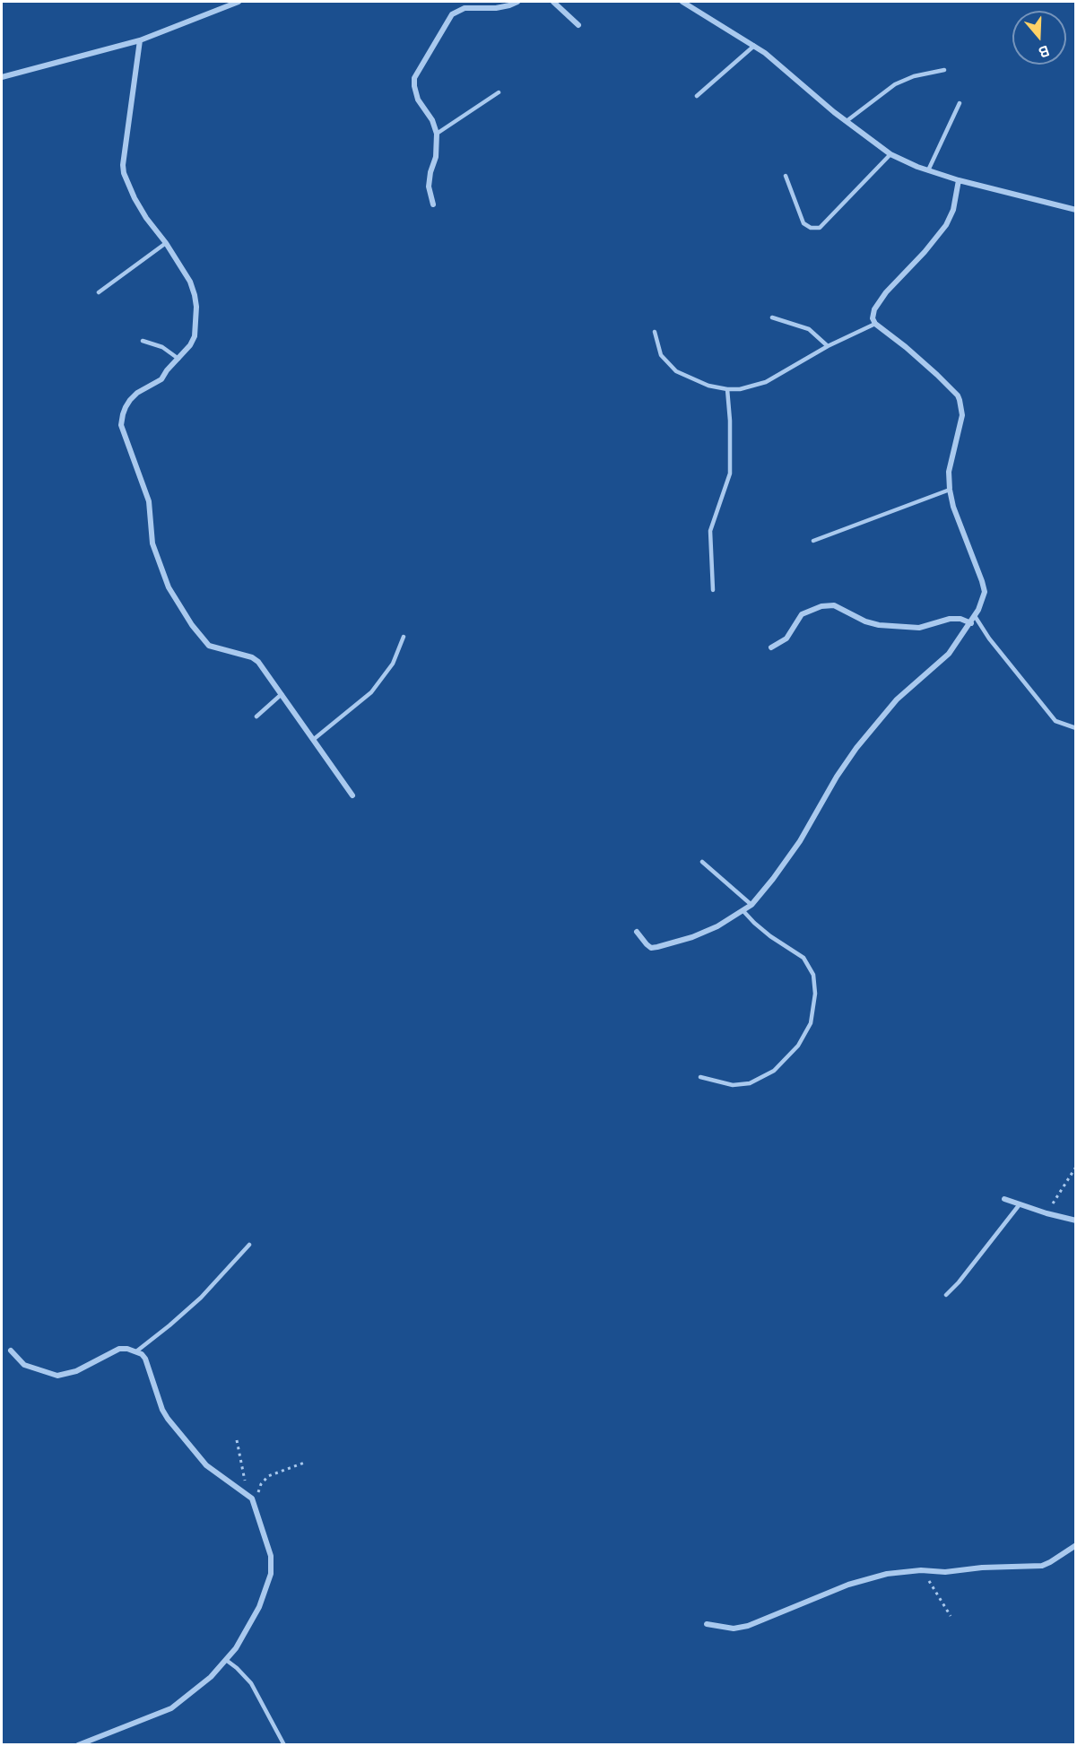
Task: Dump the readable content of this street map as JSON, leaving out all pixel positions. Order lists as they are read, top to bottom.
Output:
{
  "north": "bottom"
}
